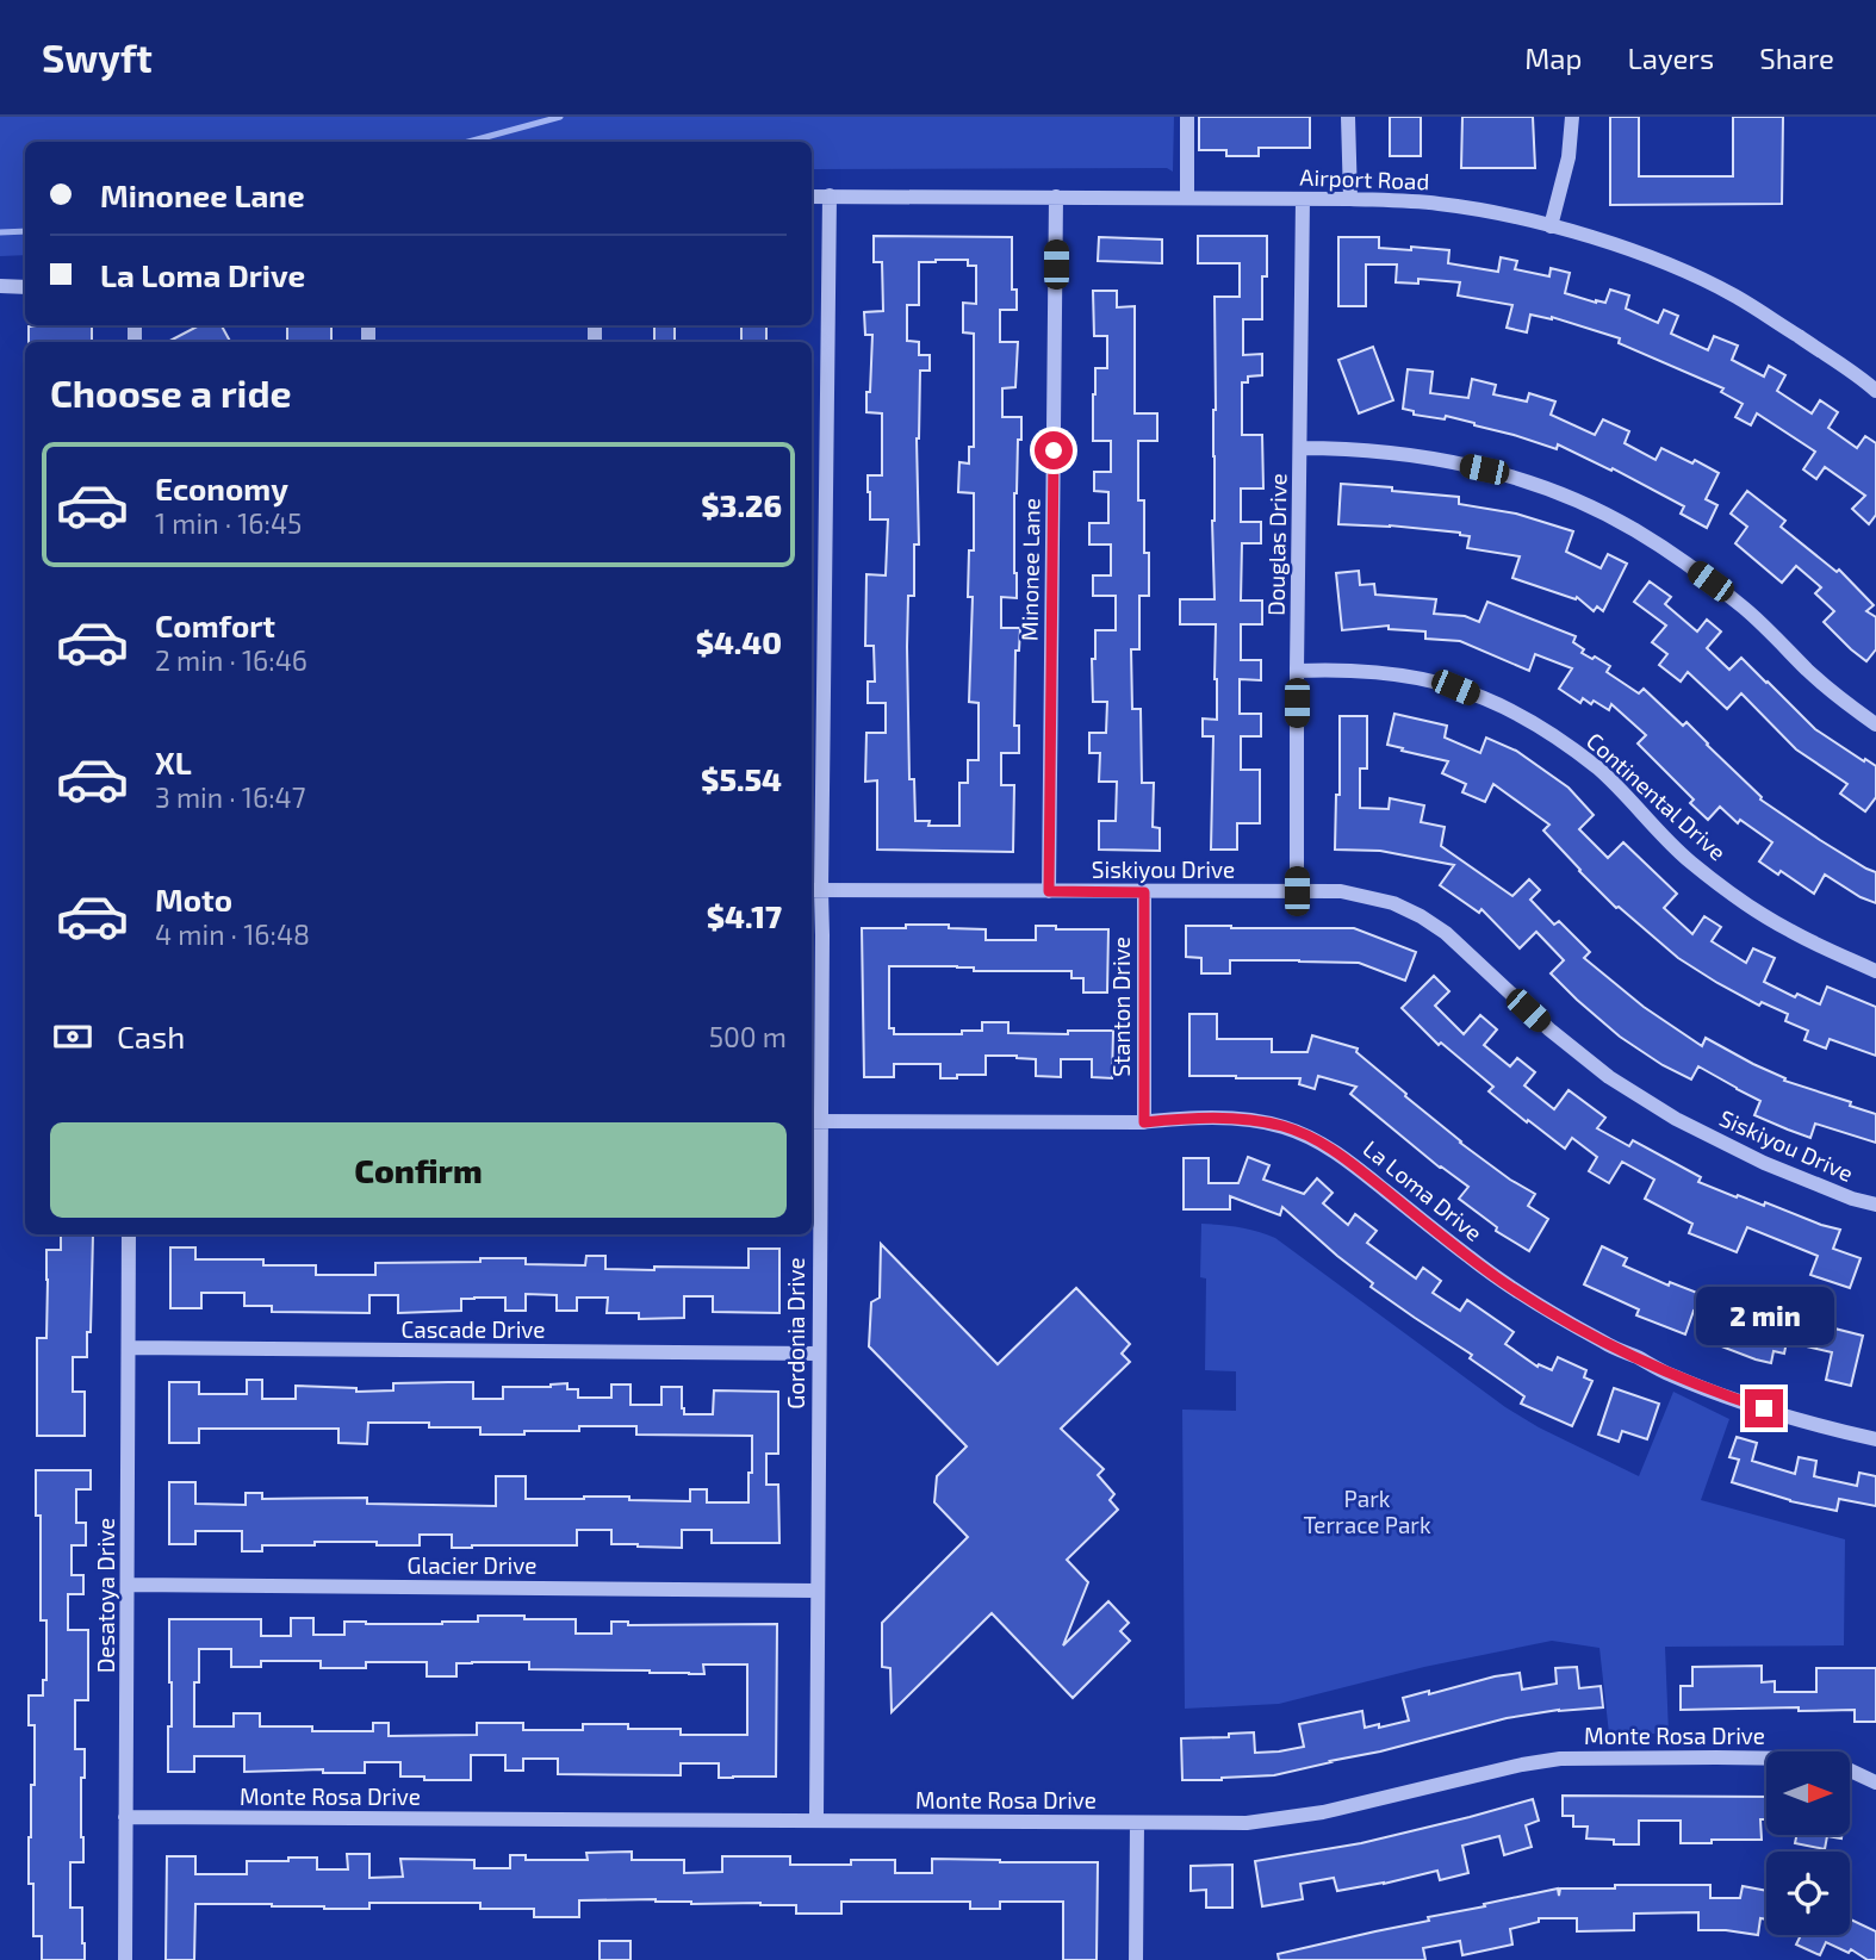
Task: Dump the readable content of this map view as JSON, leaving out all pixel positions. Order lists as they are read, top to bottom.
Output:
{
  "streets": {
    "street": [
      "Airport Road",
      "Douglas Drive",
      "Minonee Lane",
      "Continental Drive",
      "Siskiyou Drive",
      "Stanton Drive",
      "La Loma Drive",
      "Cascade Drive",
      "Gordonia Drive",
      "Glacier Drive",
      "Desatoya Drive",
      "Monte Rosa Drive"
    ]
  },
  "crossings": [
    ["Airport Road", "Douglas Drive"],
    ["Airport Road", "Minonee Lane"],
    ["Airport Road", "Gordonia Drive"],
    ["Douglas Drive", "Continental Drive"],
    ["Douglas Drive", "Siskiyou Drive"],
    ["Minonee Lane", "Siskiyou Drive"],
    ["Siskiyou Drive", "Stanton Drive"],
    ["Siskiyou Drive", "Gordonia Drive"],
    ["Stanton Drive", "La Loma Drive"],
    ["La Loma Drive", "Gordonia Drive"],
    ["Cascade Drive", "Gordonia Drive"],
    ["Cascade Drive", "Desatoya Drive"],
    ["Gordonia Drive", "Glacier Drive"],
    ["Gordonia Drive", "Monte Rosa Drive"],
    ["Glacier Drive", "Desatoya Drive"],
    ["Desatoya Drive", "Monte Rosa Drive"]
  ],
  "parks": ["Park Terrace Park"],
  "north": "right",
  "page": {
    "header": "Swyft",
    "nav": ["Map", "Layers", "Share"],
    "banner": ["Minonee Lane", "La Loma Drive"],
    "heading": "Choose a ride",
    "list": [
      {
        "name": "Economy",
        "note": "1 min · 16:45",
        "value": "$3.26"
      },
      {
        "name": "Comfort",
        "note": "2 min · 16:46",
        "value": "$4.40"
      },
      {
        "name": "XL",
        "note": "3 min · 16:47",
        "value": "$5.54"
      },
      {
        "name": "Moto",
        "note": "4 min · 16:48",
        "value": "$4.17"
      }
    ],
    "pay": ["Cash", "500 m"],
    "buttons": "Confirm",
    "bubble": "2 min"
  }
}
